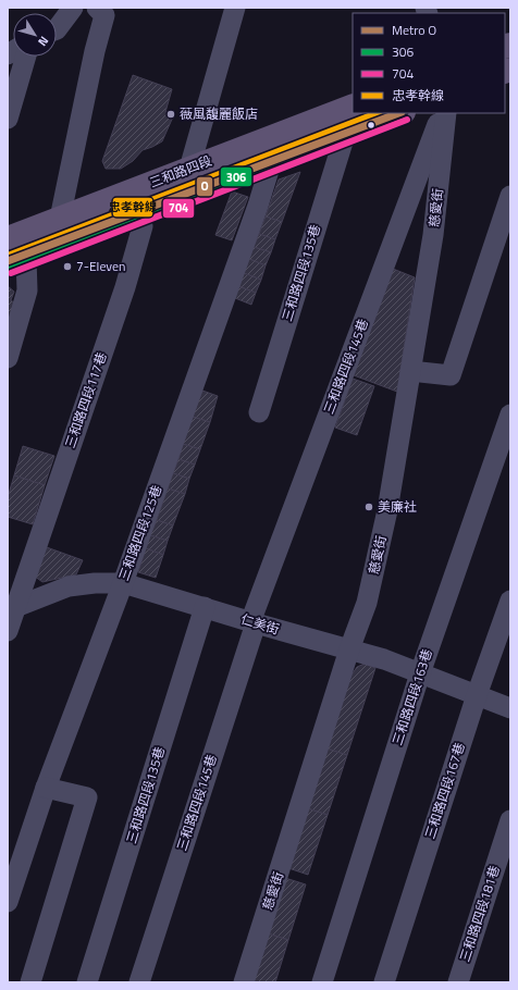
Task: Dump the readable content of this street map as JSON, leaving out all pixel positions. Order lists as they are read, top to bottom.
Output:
{
  "streets": {
    "main road": ["三和路四段"],
    "street": [
      "慈愛街",
      "三和路四段135巷",
      "三和路四段145巷",
      "三和路四段117巷",
      "三和路四段125巷",
      "仁美街",
      "三和路四段163巷",
      "三和路四段167巷",
      "三和路四段181巷"
    ]
  },
  "crossings": [
    ["三和路四段", "三和路四段135巷"],
    ["三和路四段", "三和路四段117巷"],
    ["三和路四段", "三和路四段125巷"],
    ["慈愛街", "仁美街"],
    ["三和路四段135巷", "仁美街"],
    ["三和路四段145巷", "仁美街"],
    ["三和路四段117巷", "仁美街"],
    ["三和路四段125巷", "仁美街"],
    ["仁美街", "三和路四段163巷"],
    ["仁美街", "三和路四段167巷"]
  ],
  "places": ["薇風馥麗飯店", "7-Eleven", "美廉社"],
  "lines": [
    "metro line O",
    "transit line 306",
    "transit line 忠孝幹線",
    "transit line 704"
  ],
  "legend": [
    "Metro O",
    "306",
    "704",
    "忠孝幹線"
  ],
  "north": "bottom right"
}
